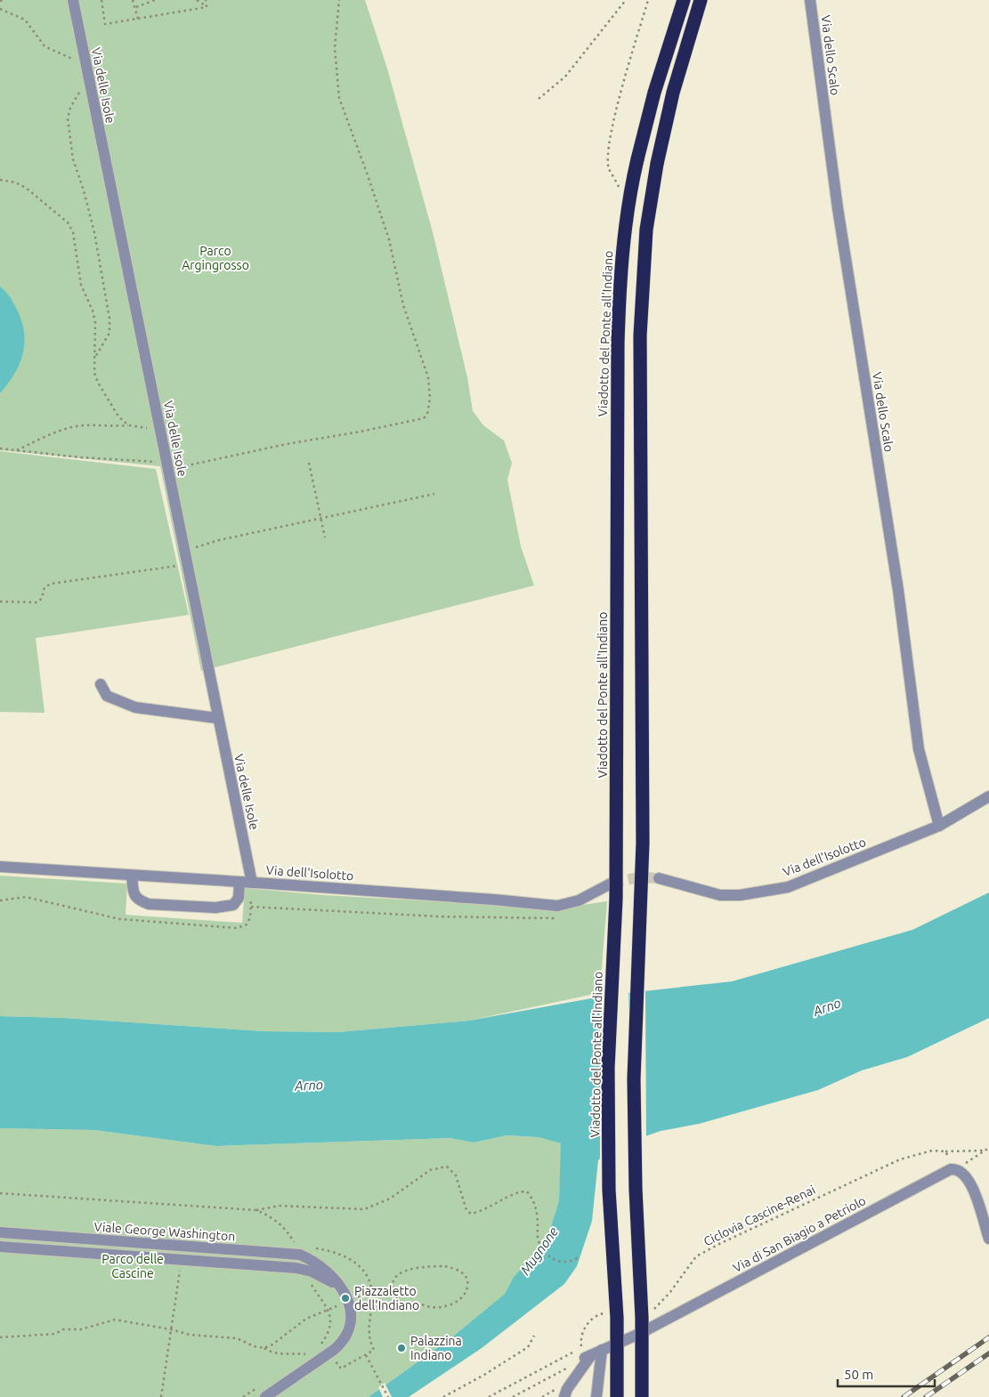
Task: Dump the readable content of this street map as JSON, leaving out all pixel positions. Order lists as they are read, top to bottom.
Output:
{
  "streets": {
    "highway": ["Viadotto del Ponte all'Indiano"],
    "street": [
      "Via dello Scalo",
      "Via delle Isole",
      "Via dell'Isolotto",
      "Viale George Washington",
      "Via di San Biagio a Petriolo"
    ],
    "path": ["Ciclovia Cascine-Renai"]
  },
  "crossings": [
    ["Via dello Scalo", "Via dell'Isolotto"],
    ["Via delle Isole", "Via dell'Isolotto"],
    ["Ciclovia Cascine-Renai", "Via di San Biagio a Petriolo"]
  ],
  "water": ["Arno", "Mugnone"],
  "parks": ["Parco Argingrosso", "Parco delle Cascine"],
  "places": ["Piazzaletto dell'Indiano", "Palazzina Indiano"],
  "scale_bar": "50 m"
}
